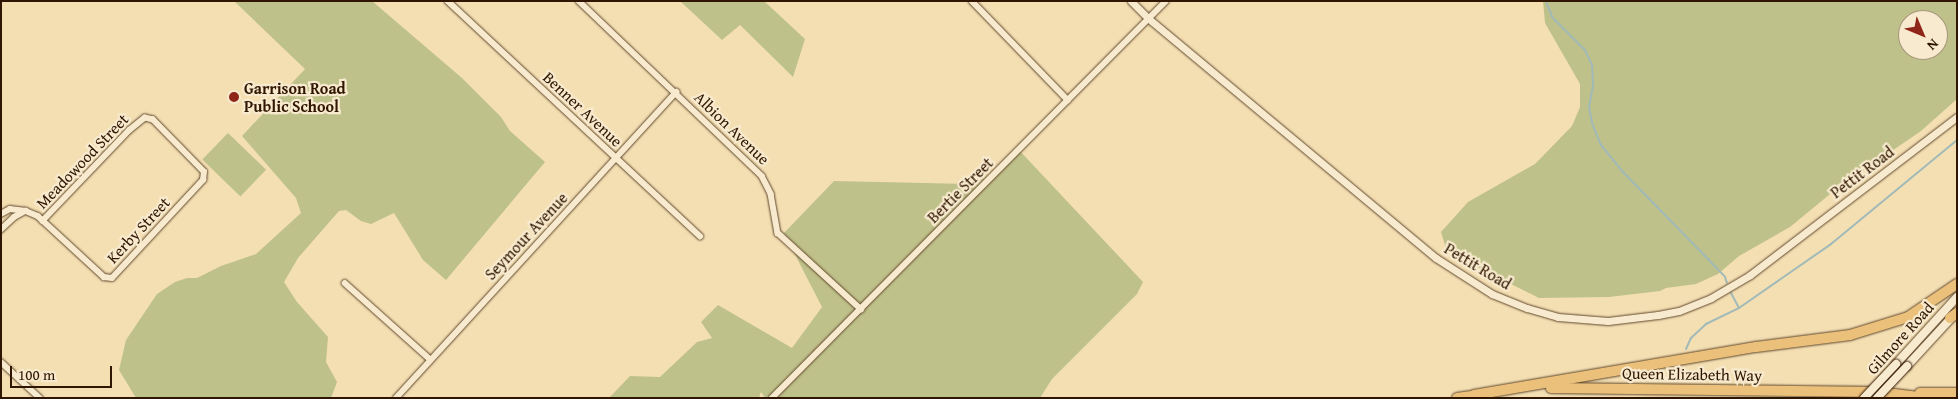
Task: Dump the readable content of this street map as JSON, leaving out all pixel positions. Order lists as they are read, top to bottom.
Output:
{
  "streets": {
    "highway": ["Queen Elizabeth Way"],
    "main road": ["Gilmore Road"],
    "street": [
      "Benner Avenue",
      "Albion Avenue",
      "Meadowood Street",
      "Pettit Road",
      "Bertie Street",
      "Kerby Street",
      "Seymour Avenue"
    ]
  },
  "crossings": [
    ["Benner Avenue", "Seymour Avenue"],
    ["Albion Avenue", "Bertie Street"],
    ["Albion Avenue", "Seymour Avenue"],
    ["Meadowood Street", "Kerby Street"],
    ["Pettit Road", "Bertie Street"],
    ["Gilmore Road", "Queen Elizabeth Way"]
  ],
  "places": ["Garrison Road Public School"],
  "scale_bar": "100 m",
  "north": "bottom right"
}
